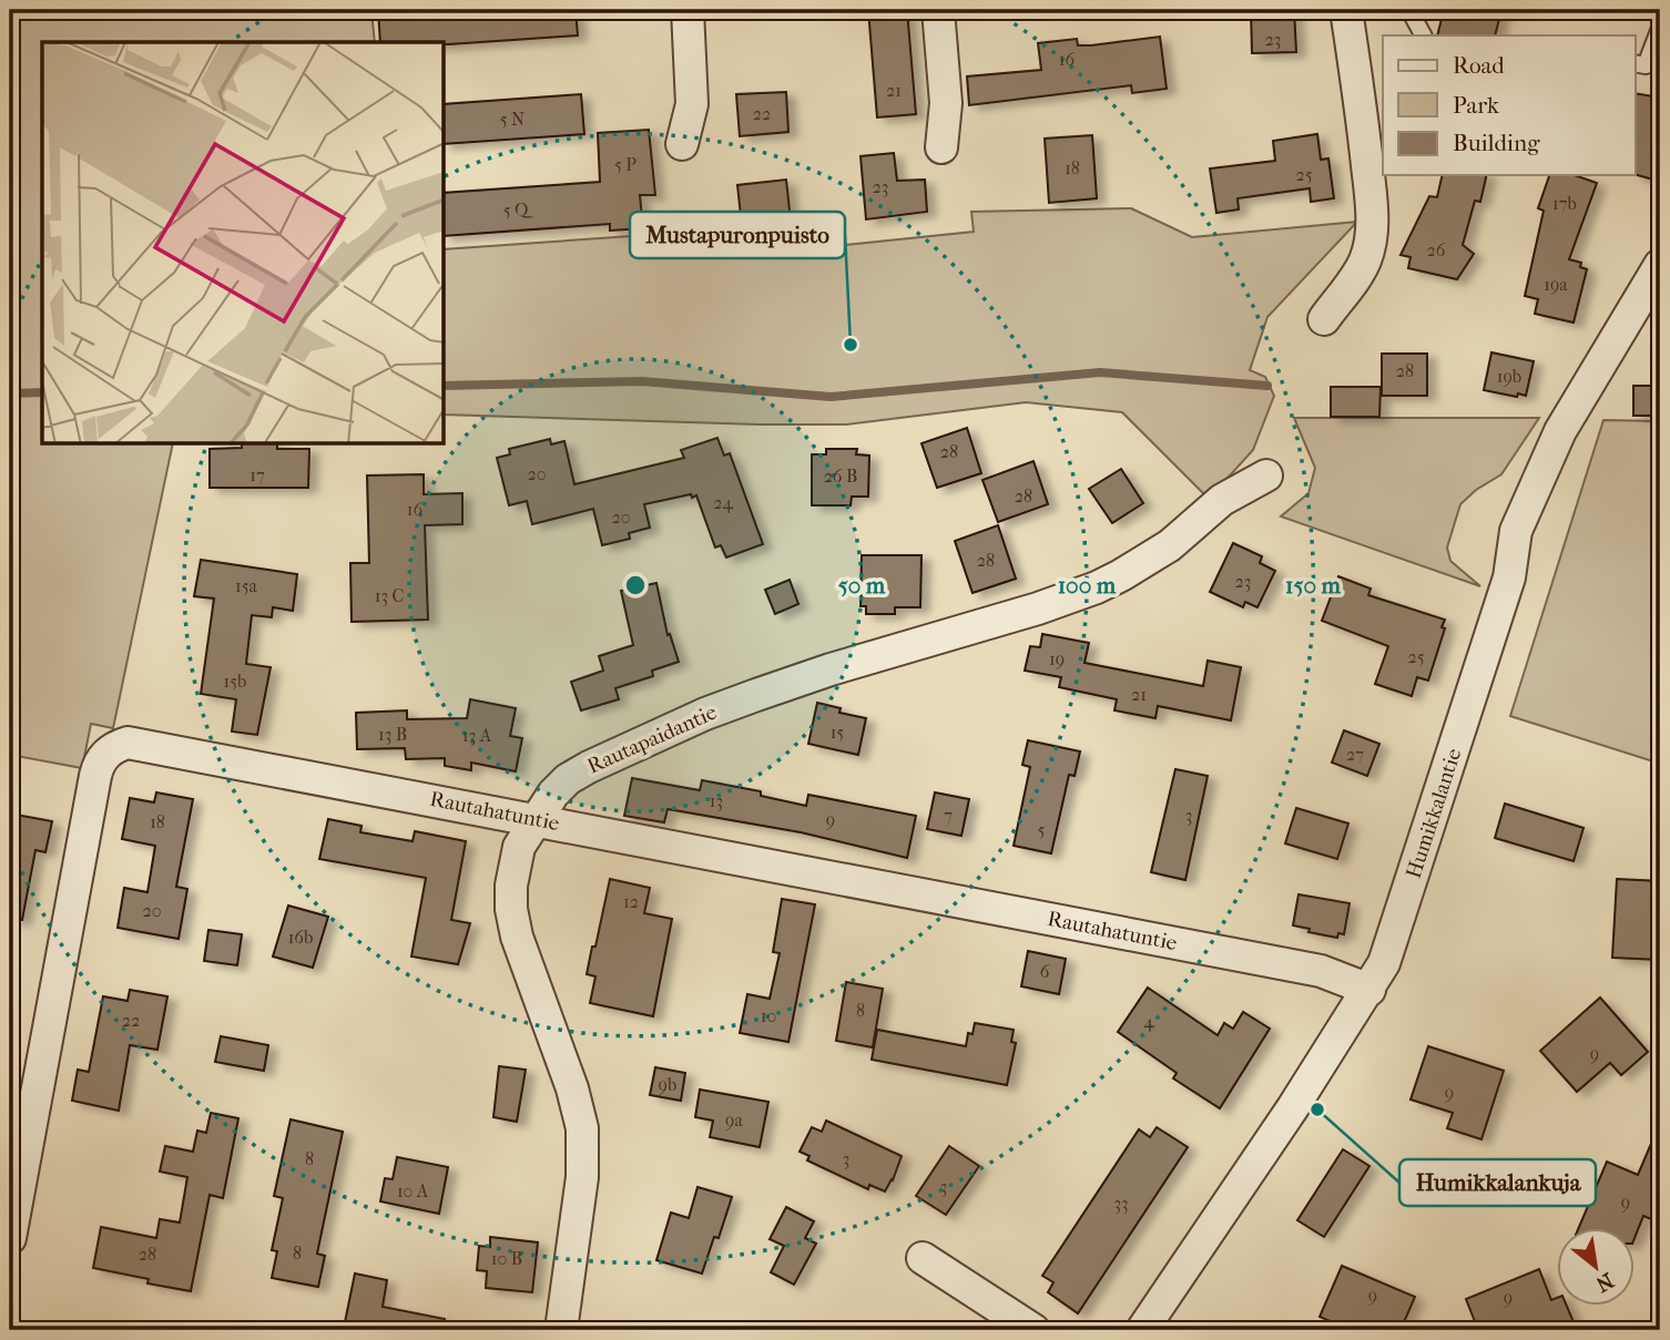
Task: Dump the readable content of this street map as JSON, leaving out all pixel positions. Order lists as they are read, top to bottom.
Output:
{
  "streets": {
    "street": ["Rautapaidantie", "Rautahatuntie", "Humikkalantie"]
  },
  "crossings": [
    ["Rautapaidantie", "Rautahatuntie"],
    ["Rautahatuntie", "Humikkalantie"]
  ],
  "places": ["Mustapuronpuisto", "Humikkalankuja"],
  "house_numbers": [
    "23",
    "16",
    "21",
    "22",
    "5 N",
    "5 P",
    "18",
    "25",
    "23",
    "17b",
    "5 Q",
    "26",
    "19a",
    "28",
    "19b",
    "28",
    "20",
    "17",
    "26 B",
    "28",
    "24",
    "16",
    "20",
    "28",
    "23",
    "15a",
    "13 C",
    "25",
    "19",
    "15b",
    "21",
    "15",
    "13 B",
    "13 A",
    "27",
    "13",
    "7",
    "3",
    "9",
    "18",
    "5",
    "12",
    "20",
    "16b",
    "6",
    "8",
    "10",
    "22",
    "4",
    "9",
    "9b",
    "9",
    "9a",
    "8",
    "3",
    "3",
    "10 A",
    "9",
    "33",
    "8",
    "28",
    "10 B",
    "9",
    "9"
  ],
  "legend": ["Road", "Park", "Building"],
  "north": "bottom right",
  "rings": ["50 m", "100 m", "150 m"]
}
